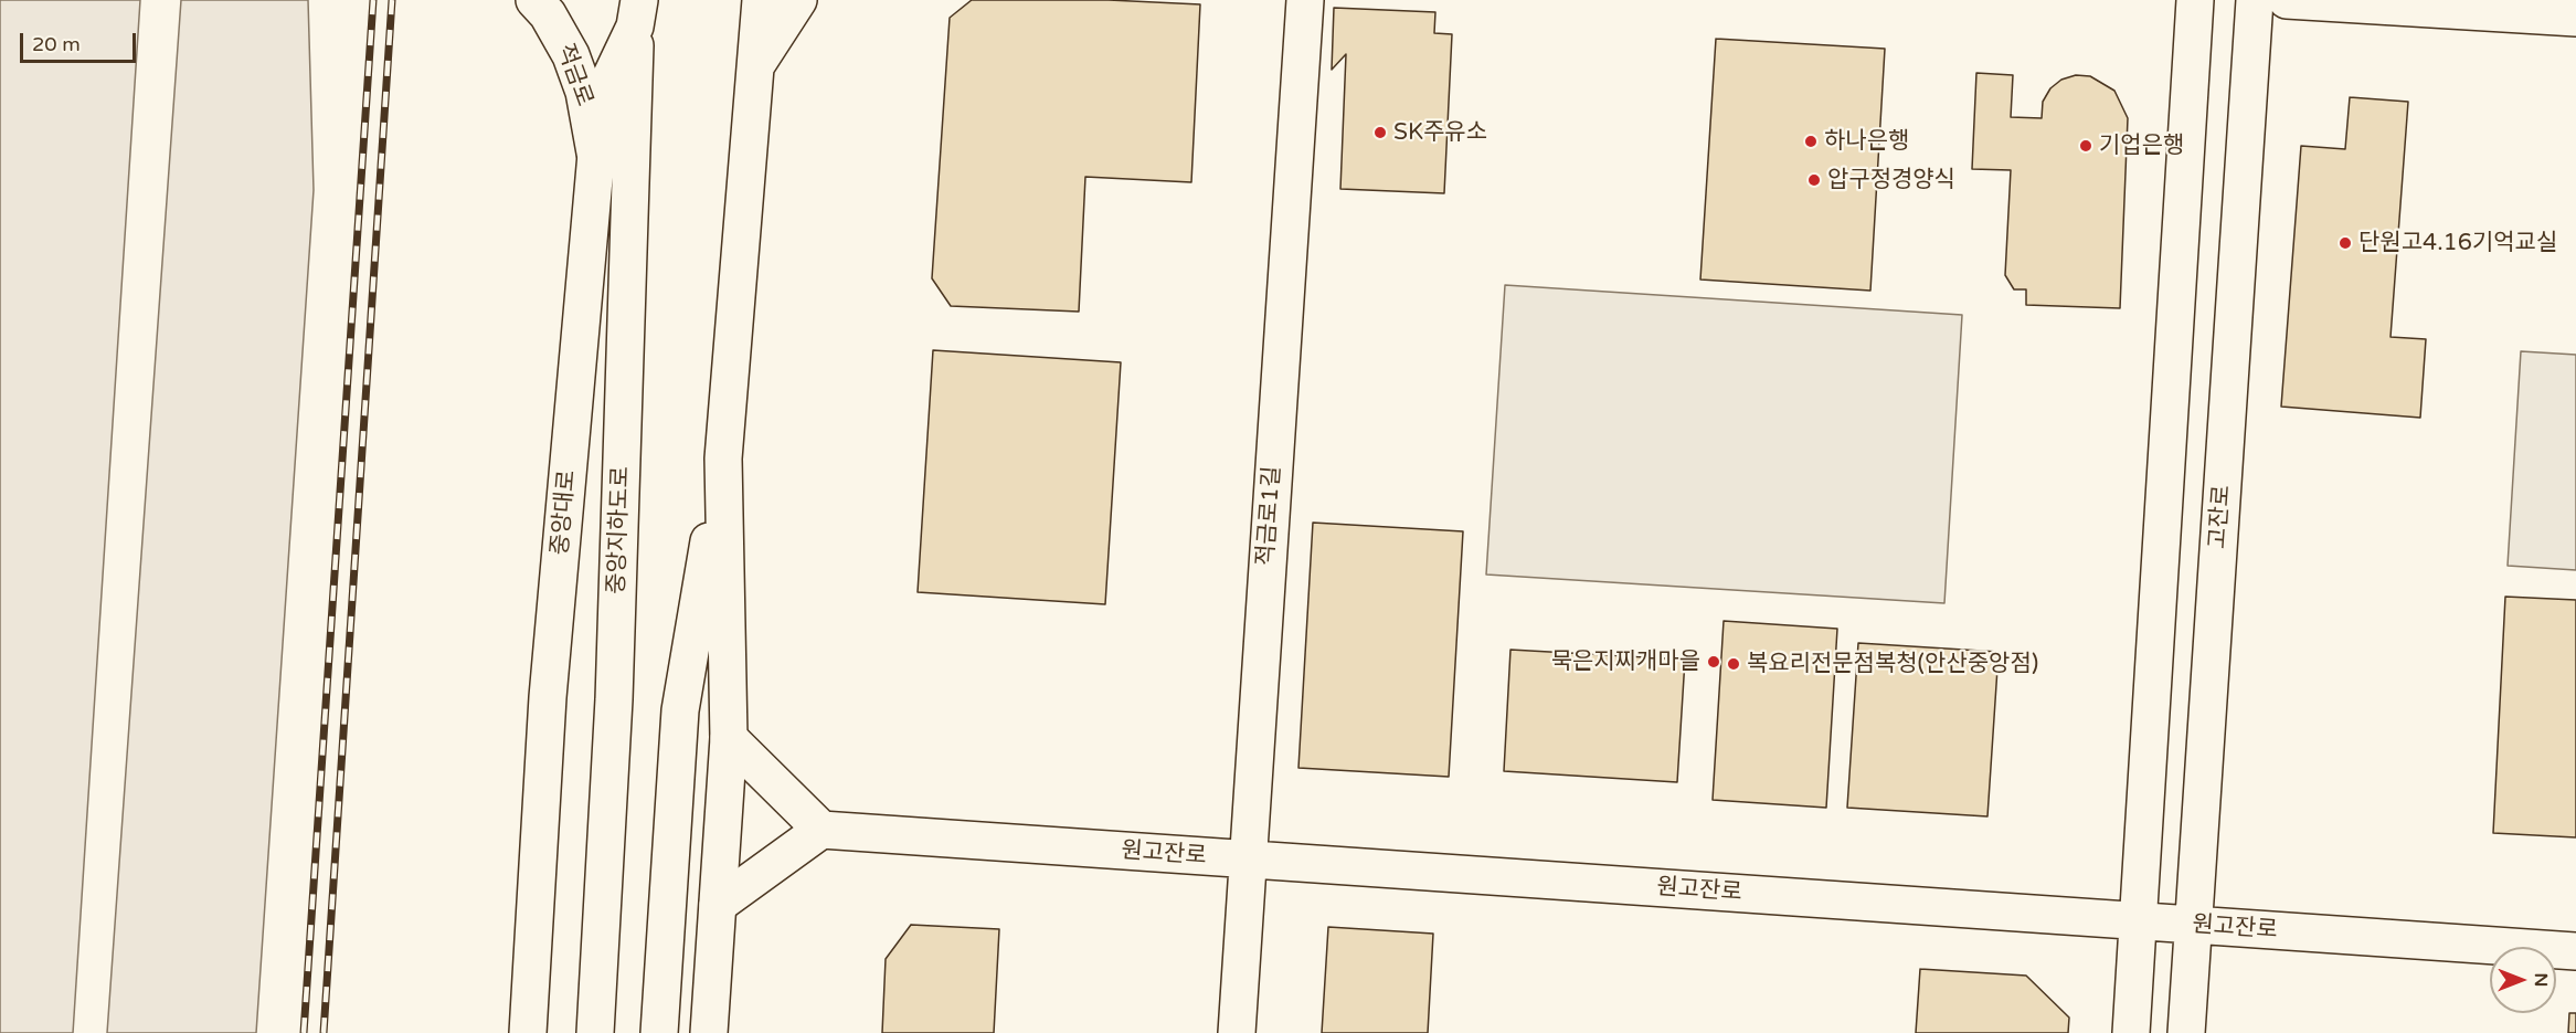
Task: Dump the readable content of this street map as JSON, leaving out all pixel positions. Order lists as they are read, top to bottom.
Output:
{
  "streets": {
    "street": [
      "적금로",
      "중앙대로",
      "적금로1길",
      "고잔로",
      "중앙지하도로",
      "원고잔로"
    ]
  },
  "crossings": [
    ["적금로", "중앙대로"],
    ["중앙대로", "중앙지하도로"],
    ["적금로1길", "원고잔로"],
    ["고잔로", "원고잔로"]
  ],
  "places": [
    "SK주유소",
    "하나은행",
    "기업은행",
    "압구정경양식",
    "단원고4.16기억교실",
    "묵은지찌개마을",
    "복요리전문점복청(안산중앙점)"
  ],
  "scale_bar": "20 m",
  "north": "right"
}
